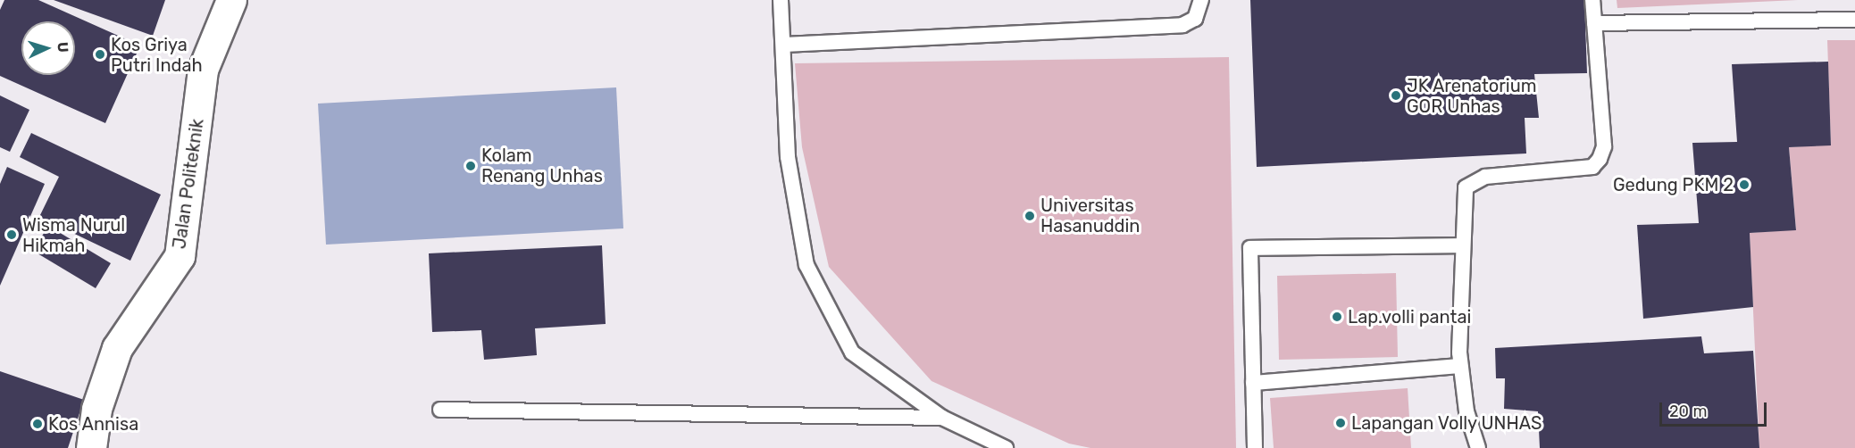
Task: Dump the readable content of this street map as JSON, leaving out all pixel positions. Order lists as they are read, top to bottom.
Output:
{
  "streets": {
    "street": ["Jalan Politeknik"]
  },
  "places": [
    "Kos Griya Putri Indah",
    "JK Arenatorium GOR Unhas",
    "Kolam Renang Unhas",
    "Gedung PKM 2",
    "Universitas Hasanuddin",
    "Wisma Nurul Hikmah",
    "Lap.volli pantai",
    "Lapangan Volly UNHAS",
    "Kos Annisa"
  ],
  "scale_bar": "20 m",
  "north": "right"
}
